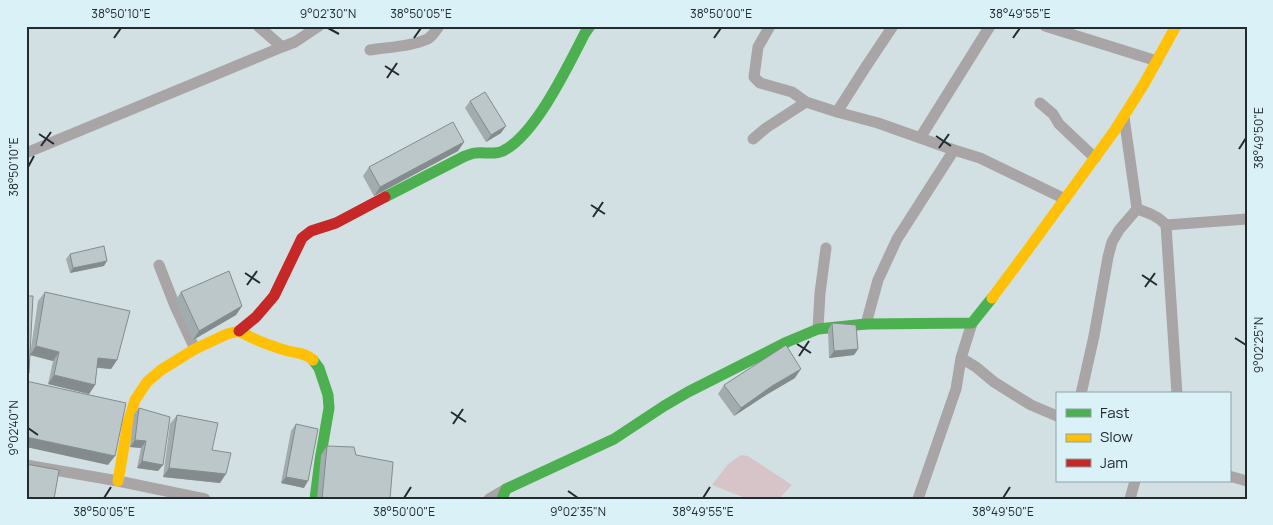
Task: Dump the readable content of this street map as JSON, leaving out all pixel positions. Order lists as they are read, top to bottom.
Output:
{
  "legend": ["Fast", "Slow", "Jam"],
  "coordinates": [
    "38°50'10\"E",
    "9°02'30\"N",
    "38°50'05\"E",
    "38°50'00\"E",
    "38°49'55\"E",
    "38°49'50\"E",
    "9°02'25\"N",
    "9°02'40\"N",
    "9°02'35\"N"
  ]
}
